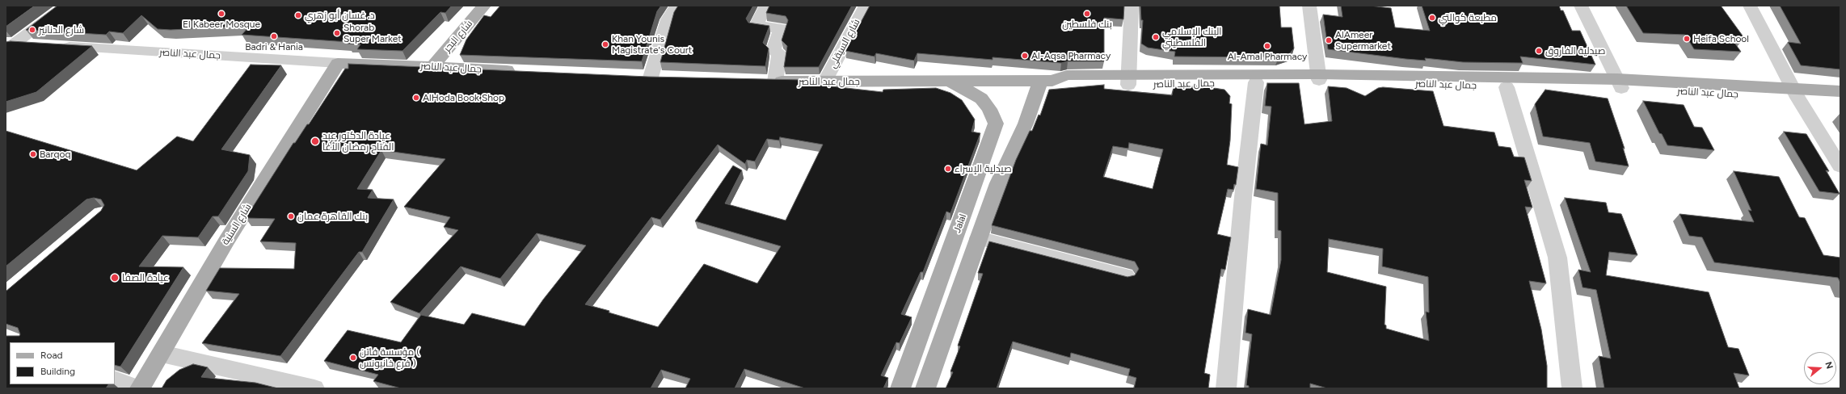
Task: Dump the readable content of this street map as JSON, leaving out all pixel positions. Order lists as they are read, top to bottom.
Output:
{
  "streets": {
    "main road": [
      "شارع البحر",
      "جمال عبد الناصر",
      "Jalal",
      "شارع السنية"
    ],
    "street": ["شارع السيقلي"]
  },
  "crossings": [
    ["شارع البحر", "جمال عبد الناصر"],
    ["شارع السيقلي", "جمال عبد الناصر"],
    ["جمال عبد الناصر", "Jalal"],
    ["جمال عبد الناصر", "شارع السنية"]
  ],
  "places": [
    "El Kabeer Mosque",
    "بنك فلسطين",
    "د. غسان أبو زهري",
    "مطبعة كوالتي",
    "شارع الدنانير",
    "Shorab Super Market",
    "Badri & Hania",
    "البنك الإسلامي الفلسطيني",
    "Heifa School",
    "AlAmeer Supermarket",
    "Khan Younis Magistrate's Court",
    "Al-Amal Pharmacy",
    "صيدلية الفاروق",
    "Al-Aqsa Pharmacy",
    "AlHoda Book Shop",
    "عيادة الدكتور عبد الفتاح رمضان الأغا",
    "Barqoq",
    "صيدلية الإسراء",
    "بنك القاهرة عمان",
    "عيادة الصفا",
    "مؤسسة فاتن ( فرع خانيونس )"
  ],
  "legend": ["Road", "Building"],
  "north": "right"
}
